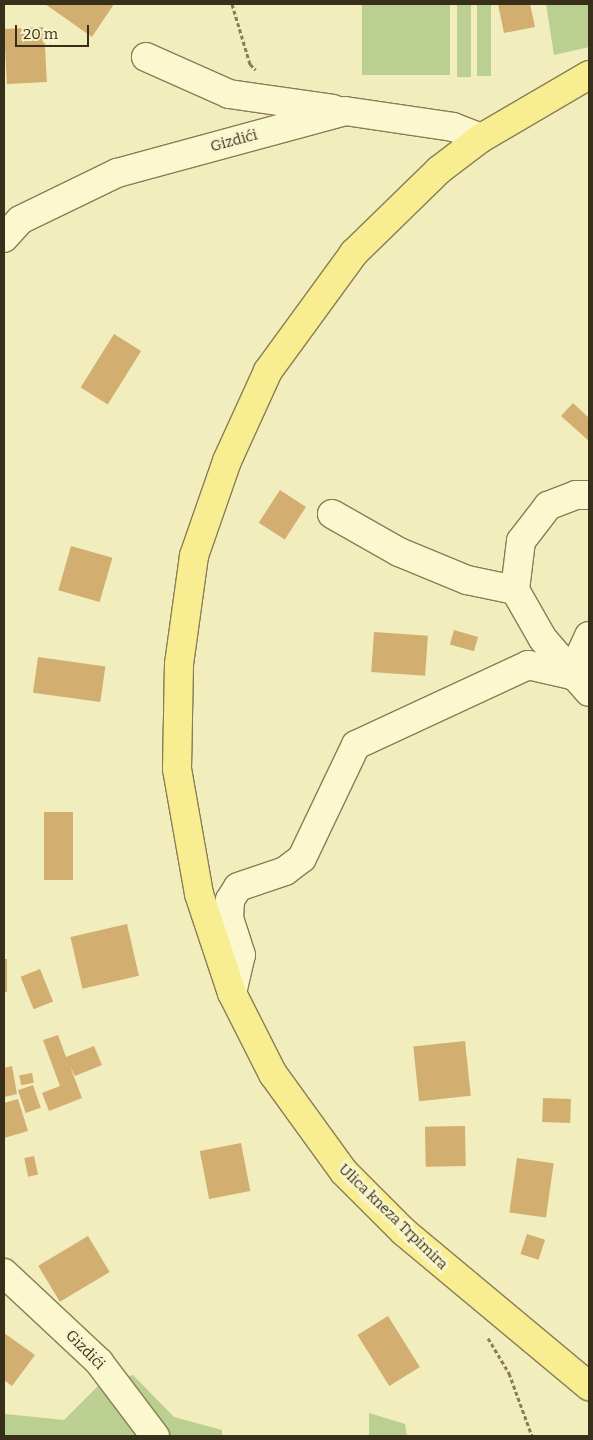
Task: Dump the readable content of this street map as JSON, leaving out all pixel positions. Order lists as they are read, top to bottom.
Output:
{
  "streets": {
    "main road": ["Ulica kneza Trpimira"],
    "street": ["Gizdići"]
  },
  "crossings": [
    ["Gizdići", "Ulica kneza Trpimira"]
  ],
  "scale_bar": "20 m"
}
